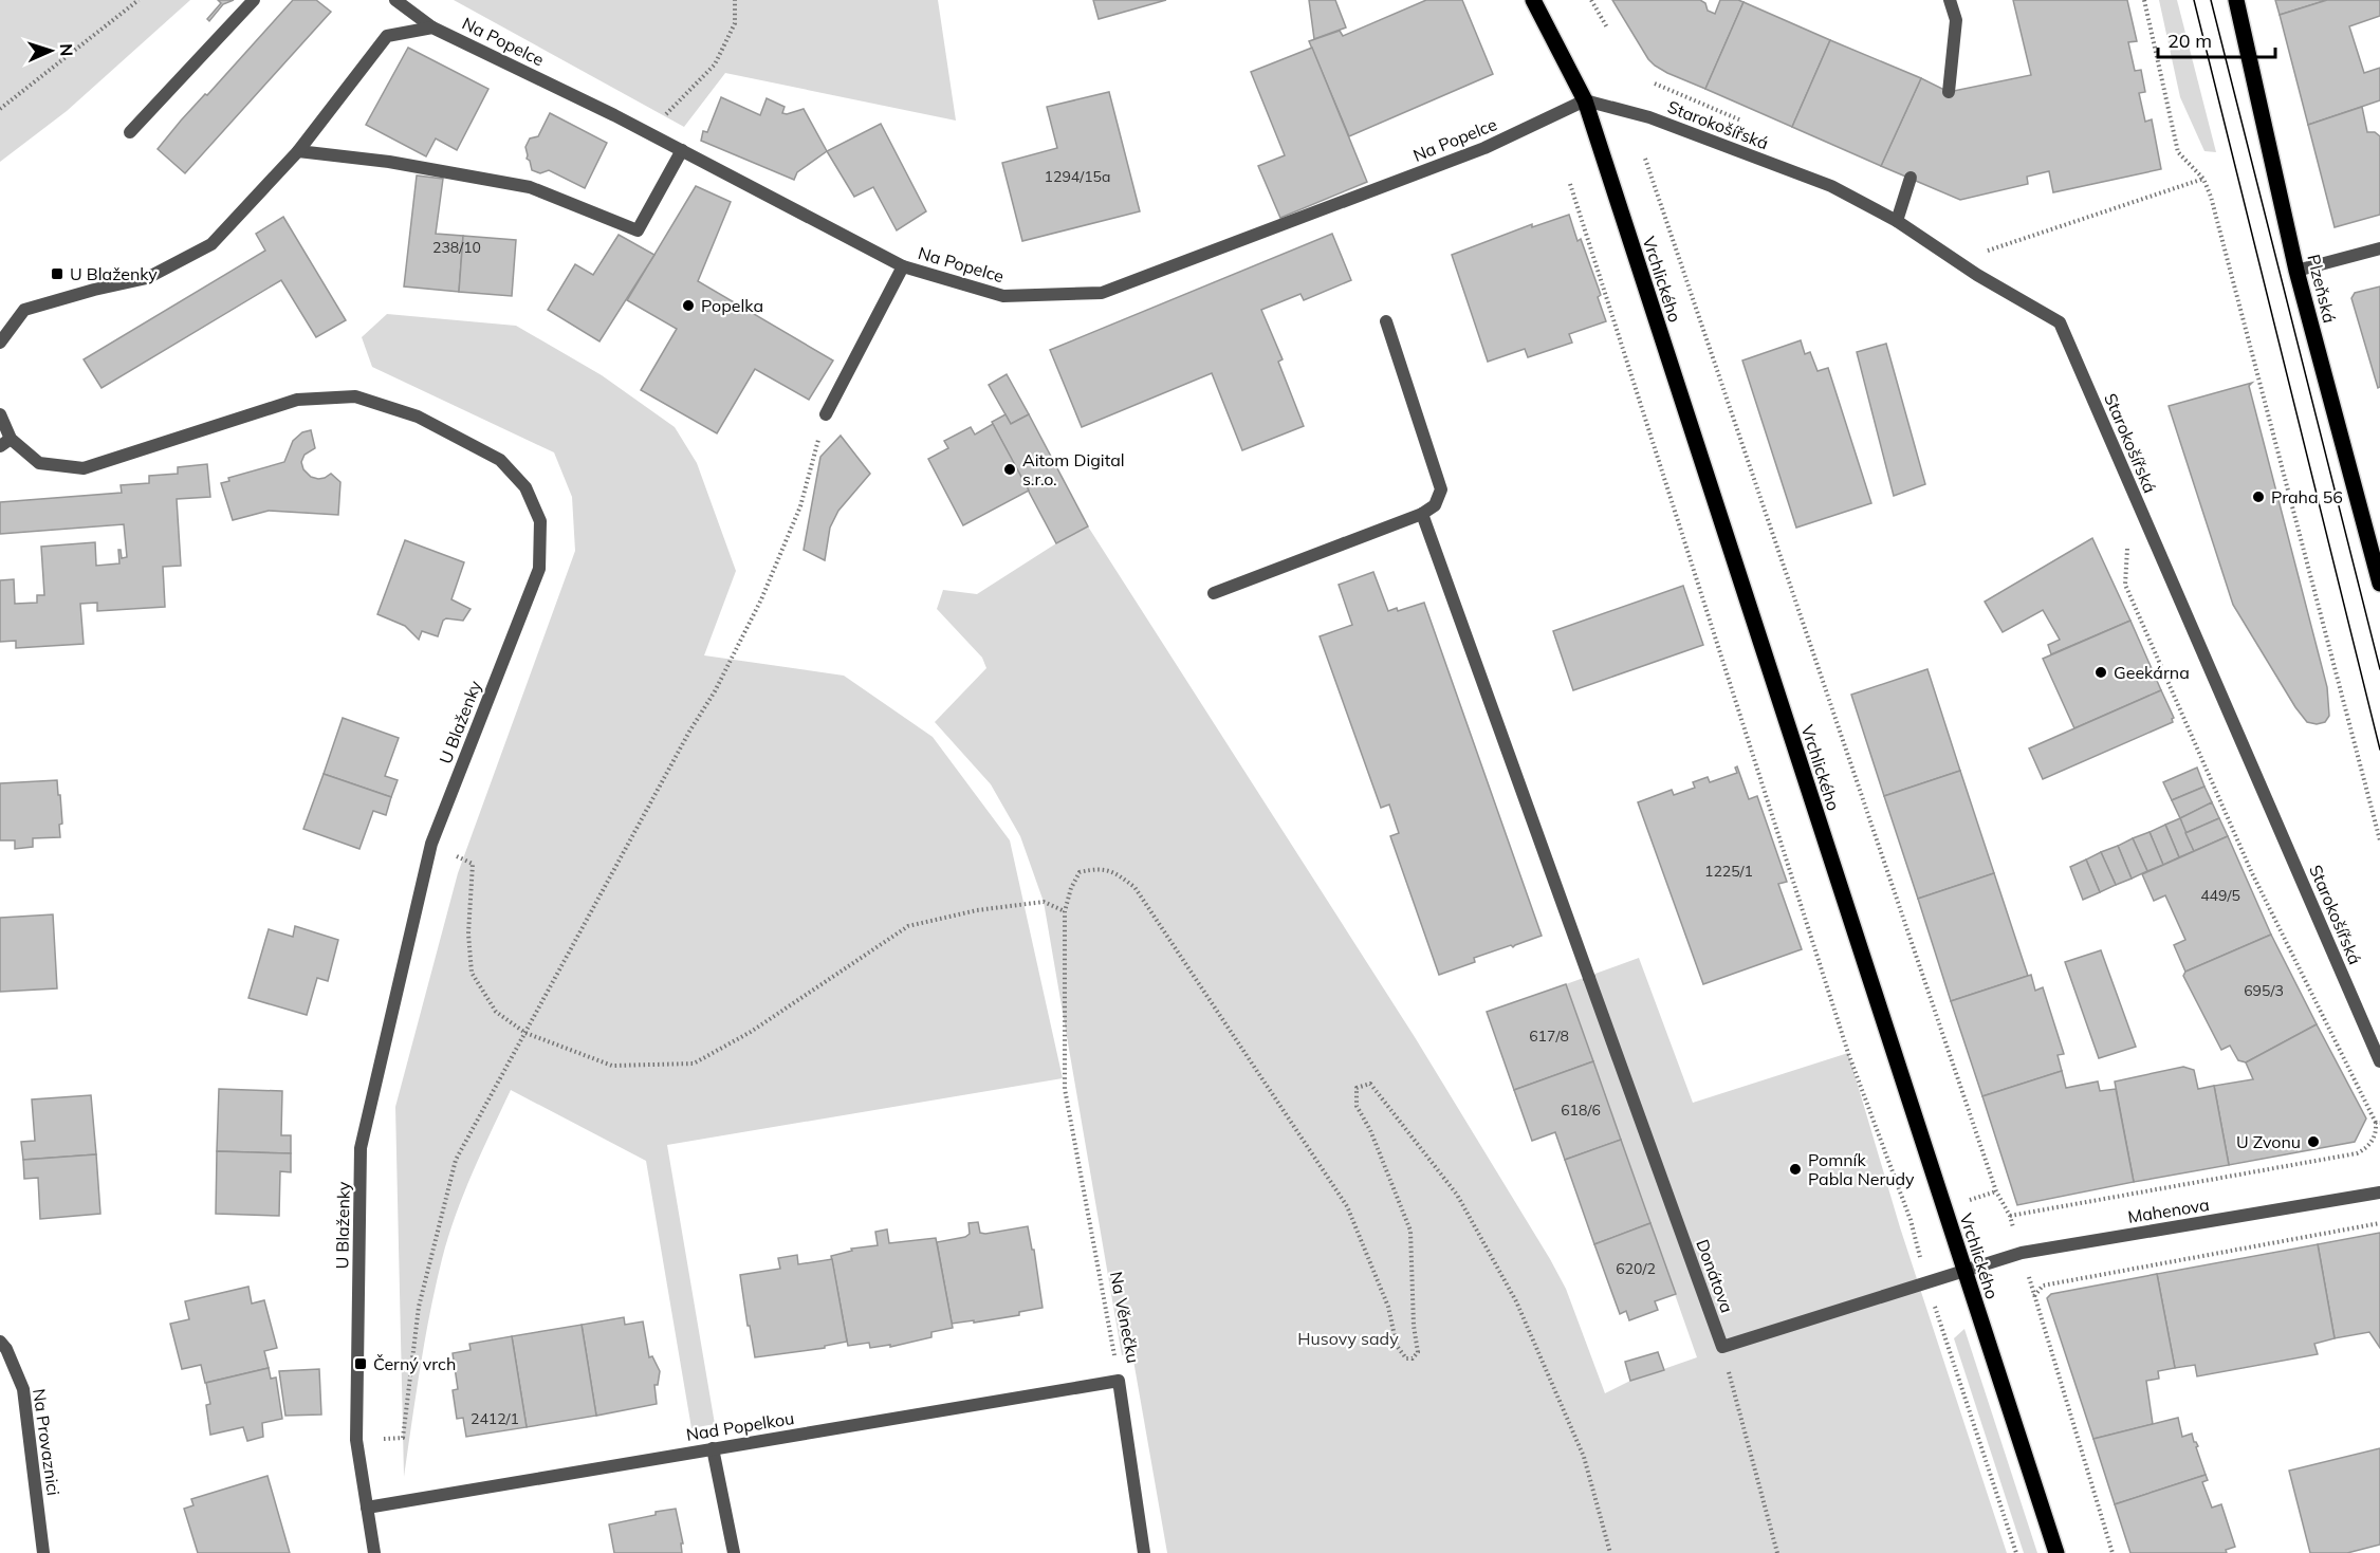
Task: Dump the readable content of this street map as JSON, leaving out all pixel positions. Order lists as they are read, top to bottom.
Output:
{
  "streets": {
    "main road": ["Vrchlického", "Plzeňská"],
    "street": [
      "Na Popelce",
      "Starokošířská",
      "U Blaženky",
      "Mahenova",
      "Donátova",
      "Na Věnečku",
      "Nad Popelkou",
      "Na Provaznici"
    ]
  },
  "crossings": [
    ["Na Popelce", "Starokošířská"],
    ["Na Popelce", "Vrchlického"],
    ["Starokošířská", "Vrchlického"],
    ["Vrchlického", "Mahenova"],
    ["U Blaženky", "Nad Popelkou"],
    ["Na Věnečku", "Nad Popelkou"]
  ],
  "parks": ["Husovy sady"],
  "places": {
    "transit": ["U Blaženky", "Černý vrch"],
    "other": [
      "Popelka",
      "Aitom Digital s.r.o.",
      "Praha 56",
      "Geekárna",
      "U Zvonu",
      "Pomník Pabla Nerudy"
    ]
  },
  "house_numbers": [
    "1294/15a",
    "238/10",
    "1225/1",
    "449/5",
    "695/3",
    "617/8",
    "618/6",
    "620/2",
    "2412/1"
  ],
  "scale_bar": "20 m",
  "north": "right"
}
